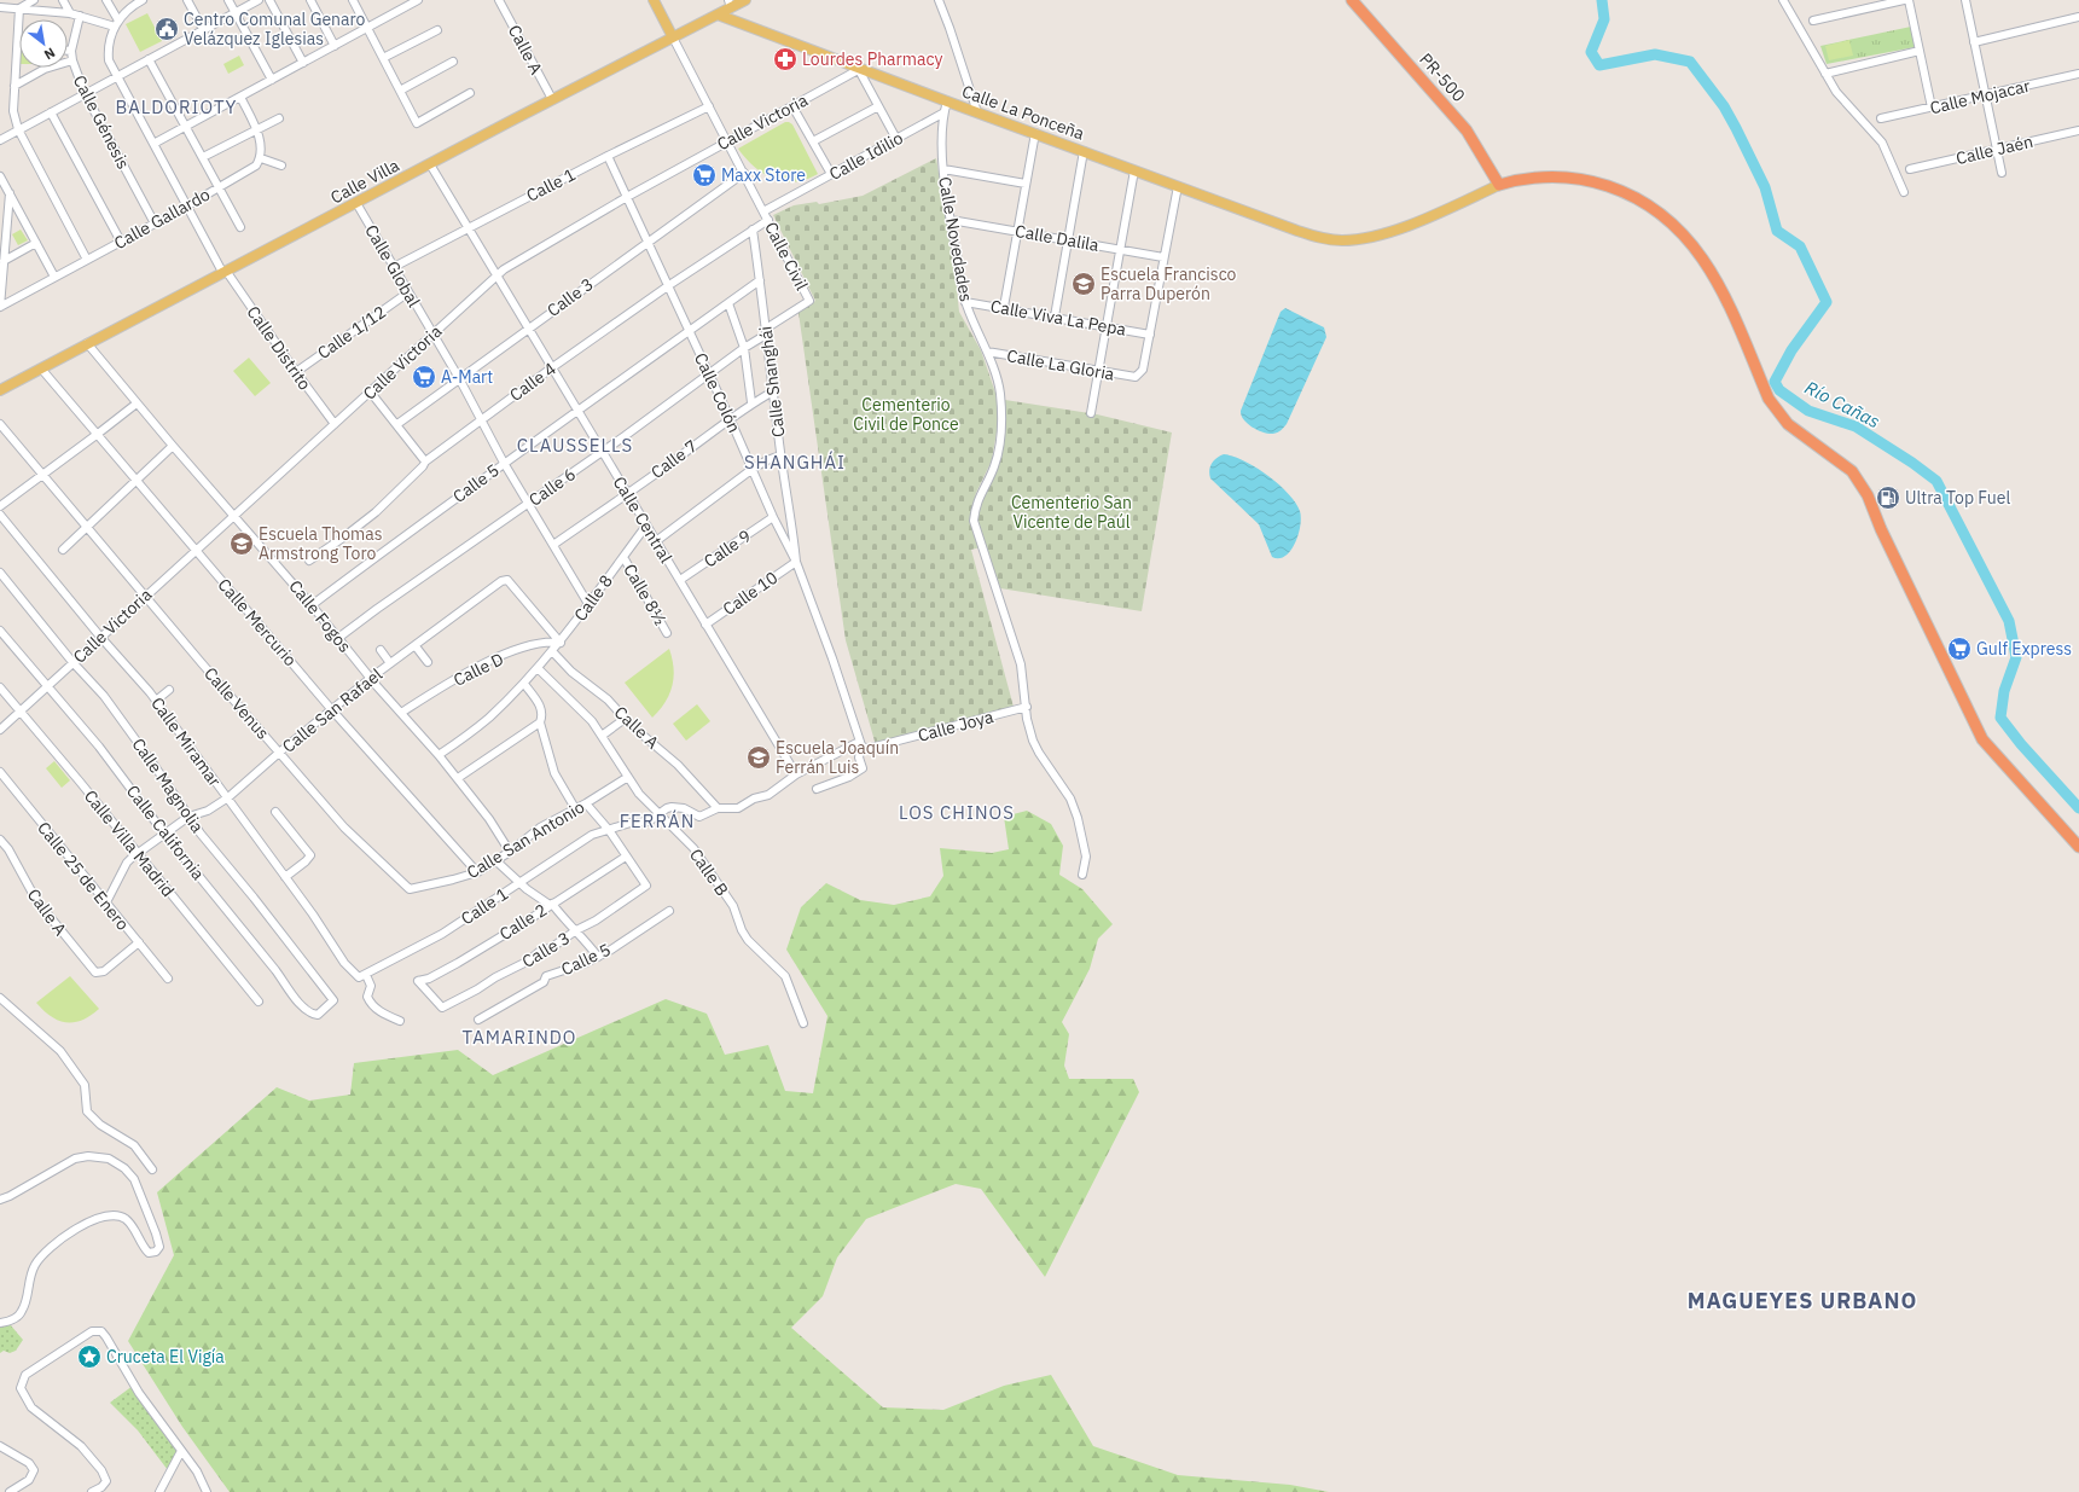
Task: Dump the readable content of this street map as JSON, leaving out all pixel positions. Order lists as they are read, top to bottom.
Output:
{
  "streets": {
    "highway": ["PR-500"],
    "main road": ["Calle La Ponceña", "Calle Villa"],
    "street": [
      "Calle A",
      "Calle Mojacar",
      "Calle Génesis",
      "Calle Victoria",
      "Calle Jaén",
      "Calle Idilio",
      "Calle 1",
      "Calle Gallardo",
      "Calle Dalila",
      "Calle Novedades",
      "Calle Civil",
      "Calle Global",
      "Calle 3",
      "Calle Viva La Pepa",
      "Calle 1/12",
      "Calle Distrito",
      "Calle La Gloria",
      "Calle 4",
      "Calle Shanghái",
      "Calle Colón",
      "Calle 7",
      "Calle 5",
      "Calle 6",
      "Calle Central",
      "Calle 9",
      "Calle 10",
      "Calle 8½",
      "Calle 8",
      "Calle Fogos",
      "Calle Mercurio",
      "Calle D",
      "Calle Venus",
      "Calle San Rafael",
      "Calle Joya",
      "Calle Miramar",
      "Calle Magnolia",
      "Calle California",
      "Calle San Antonio",
      "Calle Villa Madrid",
      "Calle B",
      "Calle 25 de Enero",
      "Calle 2"
    ]
  },
  "crossings": [
    ["Calle A", "Calle Villa"],
    ["Calle A", "Calle 1"],
    ["Calle A", "Calle 8"],
    ["Calle A", "Calle 25 de Enero"],
    ["PR-500", "Calle La Ponceña"],
    ["Calle La Ponceña", "Calle Victoria"],
    ["Calle La Ponceña", "Calle Villa"],
    ["Calle La Ponceña", "Calle Novedades"],
    ["Calle Génesis", "Calle Gallardo"],
    ["Calle Victoria", "Calle Civil"],
    ["Calle Victoria", "Calle Global"],
    ["Calle Victoria", "Calle Distrito"],
    ["Calle Victoria", "Calle Colón"],
    ["Calle Victoria", "Calle Central"],
    ["Calle Victoria", "Calle Fogos"],
    ["Calle Victoria", "Calle Mercurio"],
    ["Calle Victoria", "Calle Venus"],
    ["Calle Victoria", "Calle Miramar"],
    ["Calle Victoria", "Calle Magnolia"],
    ["Calle Victoria", "Calle California"],
    ["Calle Victoria", "Calle Villa Madrid"],
    ["Calle Idilio", "Calle Novedades"],
    ["Calle Idilio", "Calle Civil"],
    ["Calle Villa", "Calle Civil"],
    ["Calle Villa", "Calle Global"],
    ["Calle Villa", "Calle Distrito"],
    ["Calle Villa", "Calle Central"],
    ["Calle Villa", "Calle Fogos"],
    ["Calle Villa", "Calle Mercurio"],
    ["Calle 1", "Calle Civil"],
    ["Calle 1", "Calle Global"],
    ["Calle 1", "Calle Colón"],
    ["Calle 1", "Calle Central"],
    ["Calle 1", "Calle Miramar"],
    ["Calle 1", "Calle B"],
    ["Calle Gallardo", "Calle Distrito"],
    ["Calle Dalila", "Calle Novedades"],
    ["Calle Novedades", "Calle Viva La Pepa"],
    ["Calle Novedades", "Calle La Gloria"],
    ["Calle Novedades", "Calle Joya"],
    ["Calle Civil", "Calle 3"],
    ["Calle Civil", "Calle 4"],
    ["Calle Civil", "Calle 6"],
    ["Calle Global", "Calle 3"],
    ["Calle Global", "Calle 1/12"],
    ["Calle Global", "Calle 4"],
    ["Calle Global", "Calle 7"],
    ["Calle Global", "Calle 5"],
    ["Calle Global", "Calle 6"],
    ["Calle Global", "Calle 8"],
    ["Calle 3", "Calle Colón"],
    ["Calle 3", "Calle Central"],
    ["Calle 3", "Calle 2"],
    ["Calle Viva La Pepa", "Calle La Gloria"],
    ["Calle 1/12", "Calle Distrito"],
    ["Calle 4", "Calle Shanghái"],
    ["Calle 4", "Calle Colón"],
    ["Calle 4", "Calle Central"],
    ["Calle Shanghái", "Calle Colón"],
    ["Calle Shanghái", "Calle 7"],
    ["Calle Shanghái", "Calle 5"],
    ["Calle Shanghái", "Calle 6"],
    ["Calle Shanghái", "Calle 10"],
    ["Calle Colón", "Calle 7"],
    ["Calle Colón", "Calle 5"],
    ["Calle Colón", "Calle 6"],
    ["Calle Colón", "Calle 9"],
    ["Calle Colón", "Calle 10"],
    ["Calle Colón", "Calle Joya"],
    ["Calle 7", "Calle Central"],
    ["Calle 5", "Calle Central"],
    ["Calle 5", "Calle Fogos"],
    ["Calle 6", "Calle Central"],
    ["Calle 6", "Calle Fogos"],
    ["Calle Central", "Calle 9"],
    ["Calle Central", "Calle 10"],
    ["Calle Central", "Calle 8"],
    ["Calle 8½", "Calle 8"],
    ["Calle 8", "Calle D"],
    ["Calle 8", "Calle San Rafael"],
    ["Calle 8", "Calle B"],
    ["Calle Fogos", "Calle D"],
    ["Calle Fogos", "Calle San Rafael"],
    ["Calle Fogos", "Calle San Antonio"],
    ["Calle Mercurio", "Calle San Rafael"],
    ["Calle Mercurio", "Calle San Antonio"],
    ["Calle D", "Calle San Rafael"],
    ["Calle Venus", "Calle San Rafael"],
    ["Calle Venus", "Calle San Antonio"],
    ["Calle San Rafael", "Calle Miramar"],
    ["Calle San Rafael", "Calle Magnolia"],
    ["Calle San Rafael", "Calle California"],
    ["Calle San Rafael", "Calle Villa Madrid"],
    ["Calle San Rafael", "Calle 25 de Enero"],
    ["Calle Magnolia", "Calle California"],
    ["Calle San Antonio", "Calle B"]
  ],
  "districts": [
    "BALDORIOTY",
    "CLAUSSELLS",
    "SHANGHÁI",
    "LOS CHINOS",
    "FERRÁN",
    "TAMARINDO",
    "MAGUEYES URBANO"
  ],
  "water": ["Río Cañas"],
  "parks": ["Cementerio Civil de Ponce", "Cementerio San Vicente de Paúl"],
  "places": {
    "public building": ["Centro Comunal Genaro Velázquez Iglesias"],
    "pharmacy": ["Lourdes Pharmacy"],
    "supermarket": ["Maxx Store", "A-Mart", "Gulf Express"],
    "school or university": ["Escuela Francisco Parra Duperón", "Escuela Thomas Armstrong Toro", "Escuela Joaquín Ferrán Luis"],
    "fuel station": ["Ultra Top Fuel"],
    "place": ["Cruceta El Vigía"]
  },
  "north": "bottom right"
}
